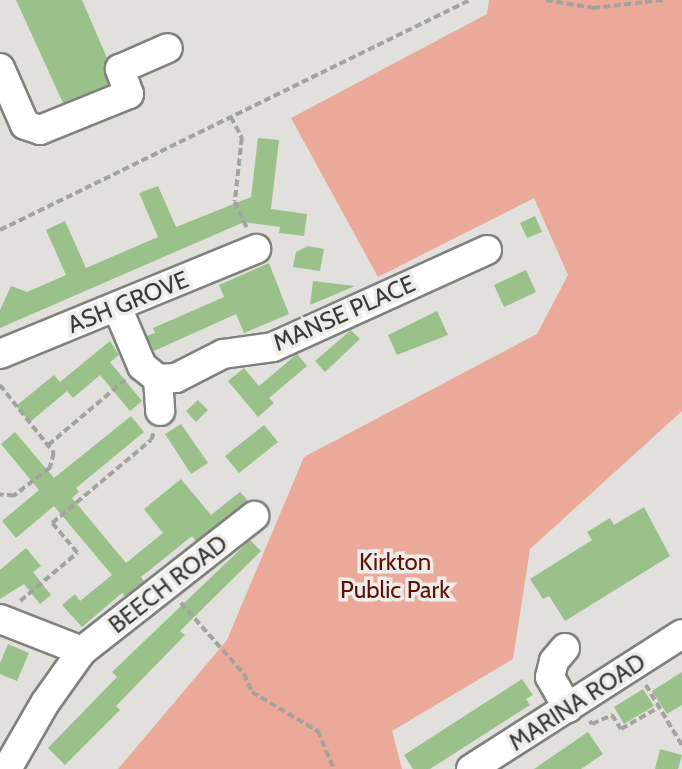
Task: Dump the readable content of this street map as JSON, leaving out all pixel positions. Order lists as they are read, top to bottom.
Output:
{
  "streets": {
    "street": [
      "ASH GROVE",
      "MANSE PLACE",
      "BEECH ROAD",
      "MARINA ROAD"
    ]
  },
  "parks": ["Kirkton Public Park"]
}
